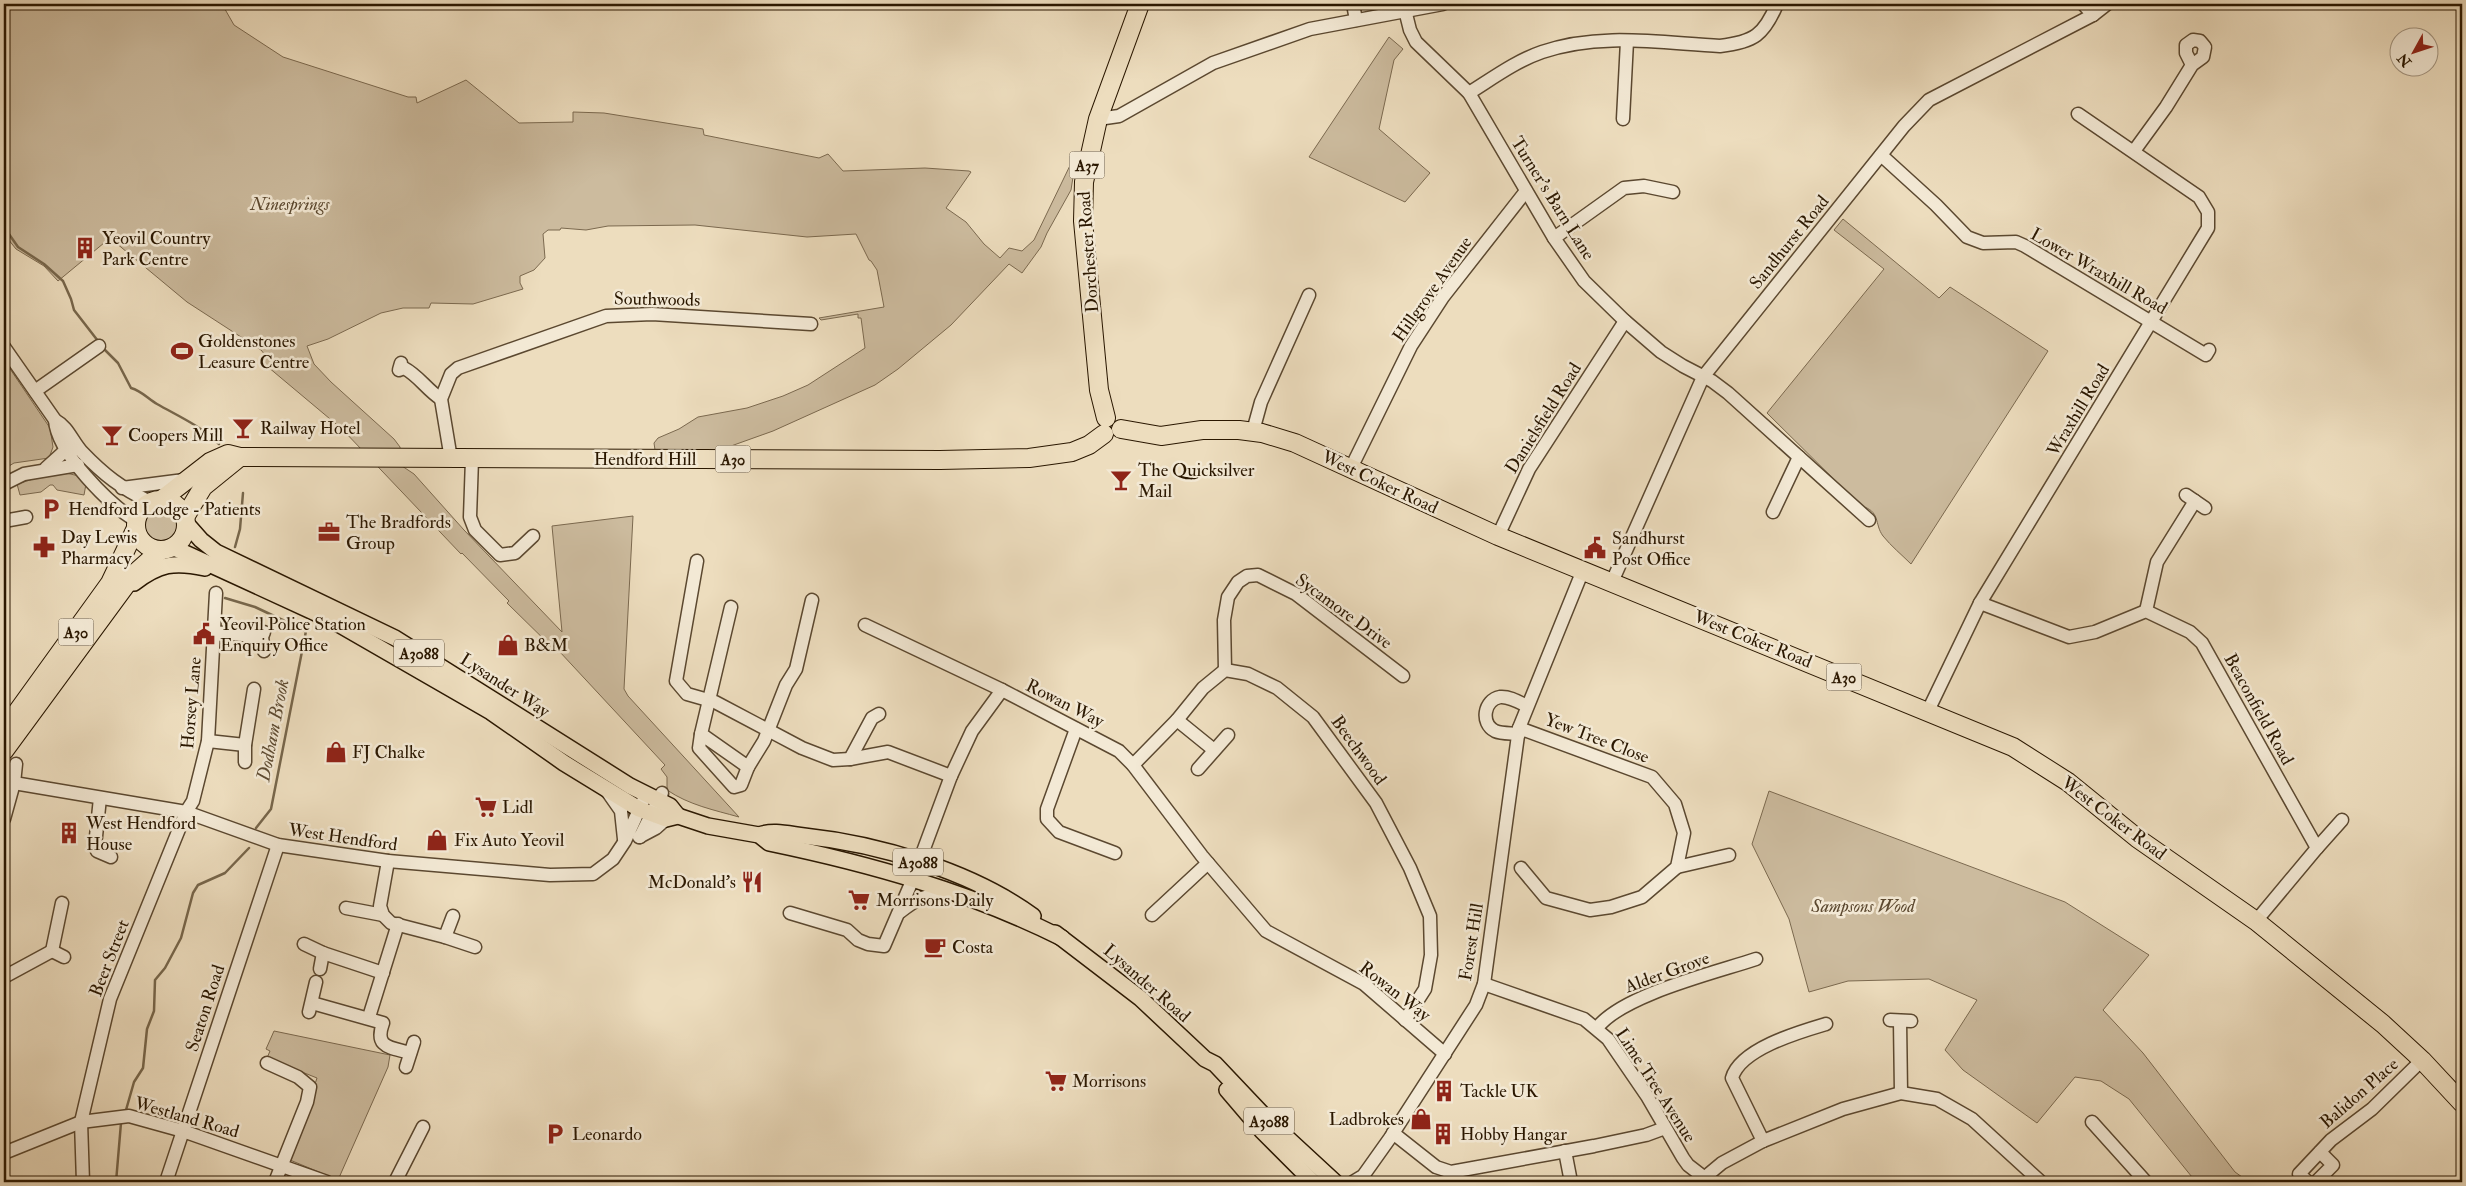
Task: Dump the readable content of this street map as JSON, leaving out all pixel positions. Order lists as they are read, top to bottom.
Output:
{
  "streets": {
    "highway": [
      "A37",
      "Dorchester Road",
      "Hendford Hill",
      "A30",
      "West Coker Road"
    ],
    "main road": ["A3088", "Lysander Way", "Lysander Road"],
    "street": [
      "Turner's Barn Lane",
      "Sandhurst Road",
      "Lower Wraxhill Road",
      "Hillgrove Avenue",
      "Southwoods",
      "Wraxhill Road",
      "Danielsfield Road",
      "Sycamore Drive",
      "Horsey Lane",
      "Rowan Way",
      "Beaconfield Road",
      "Yew Tree Close",
      "Beechwood",
      "West Hendford",
      "Forest Hill",
      "Beer Street",
      "Alder Grove",
      "Seaton Road",
      "Lime Tree Avenue",
      "Balidon Place",
      "Westland Road"
    ]
  },
  "crossings": [
    ["Turner's Barn Lane", "Sandhurst Road"],
    ["Turner's Barn Lane", "Hillgrove Avenue"],
    ["Turner's Barn Lane", "Danielsfield Road"],
    ["Sandhurst Road", "Lower Wraxhill Road"],
    ["Sandhurst Road", "West Coker Road"],
    ["Dorchester Road", "Hendford Hill"],
    ["Dorchester Road", "West Coker Road"],
    ["Lower Wraxhill Road", "Wraxhill Road"],
    ["Hillgrove Avenue", "West Coker Road"],
    ["Wraxhill Road", "West Coker Road"],
    ["Danielsfield Road", "West Coker Road"],
    ["Hendford Hill", "A30"],
    ["Hendford Hill", "West Coker Road"],
    ["Hendford Hill", "Lysander Way"],
    ["A30", "Lysander Way"],
    ["West Coker Road", "Forest Hill"],
    ["West Coker Road", "Balidon Place"],
    ["Sycamore Drive", "Beechwood"],
    ["Lysander Way", "West Hendford"],
    ["Lysander Way", "Lysander Road"],
    ["Horsey Lane", "West Hendford"],
    ["Horsey Lane", "Beer Street"],
    ["Rowan Way", "Beechwood"],
    ["Rowan Way", "Forest Hill"],
    ["Yew Tree Close", "Forest Hill"],
    ["West Hendford", "Beer Street"],
    ["West Hendford", "Lysander Road"],
    ["West Hendford", "Seaton Road"],
    ["Forest Hill", "Lime Tree Avenue"],
    ["Beer Street", "Westland Road"],
    ["Alder Grove", "Lime Tree Avenue"],
    ["Seaton Road", "Westland Road"]
  ],
  "water": ["Dodham Brook"],
  "parks": ["Ninesprings", "Sampsons Wood"],
  "places": {
    "building": [
      "Yeovil Country Park Centre",
      "West Hendford House",
      "Tackle UK",
      "Hobby Hangar"
    ],
    "sports": ["Goldenstones Leasure Centre"],
    "bar": ["Railway Hotel", "Coopers Mill", "The Quicksilver Mail"],
    "parking": ["Hendford Lodge - Patients", "Leonardo"],
    "office": ["The Bradfords Group"],
    "pharmacy": ["Day Lewis Pharmacy"],
    "public building": ["Sandhurst Post Office", "Yeovil Police Station Enquiry Office"],
    "shop": [
      "B&M",
      "FJ Chalke",
      "Fix Auto Yeovil",
      "Ladbrokes"
    ],
    "supermarket": ["Lidl", "Morrisons Daily", "Morrisons"],
    "restaurant": ["McDonald's"],
    "cafe": ["Costa"]
  },
  "north": "bottom left"
}
